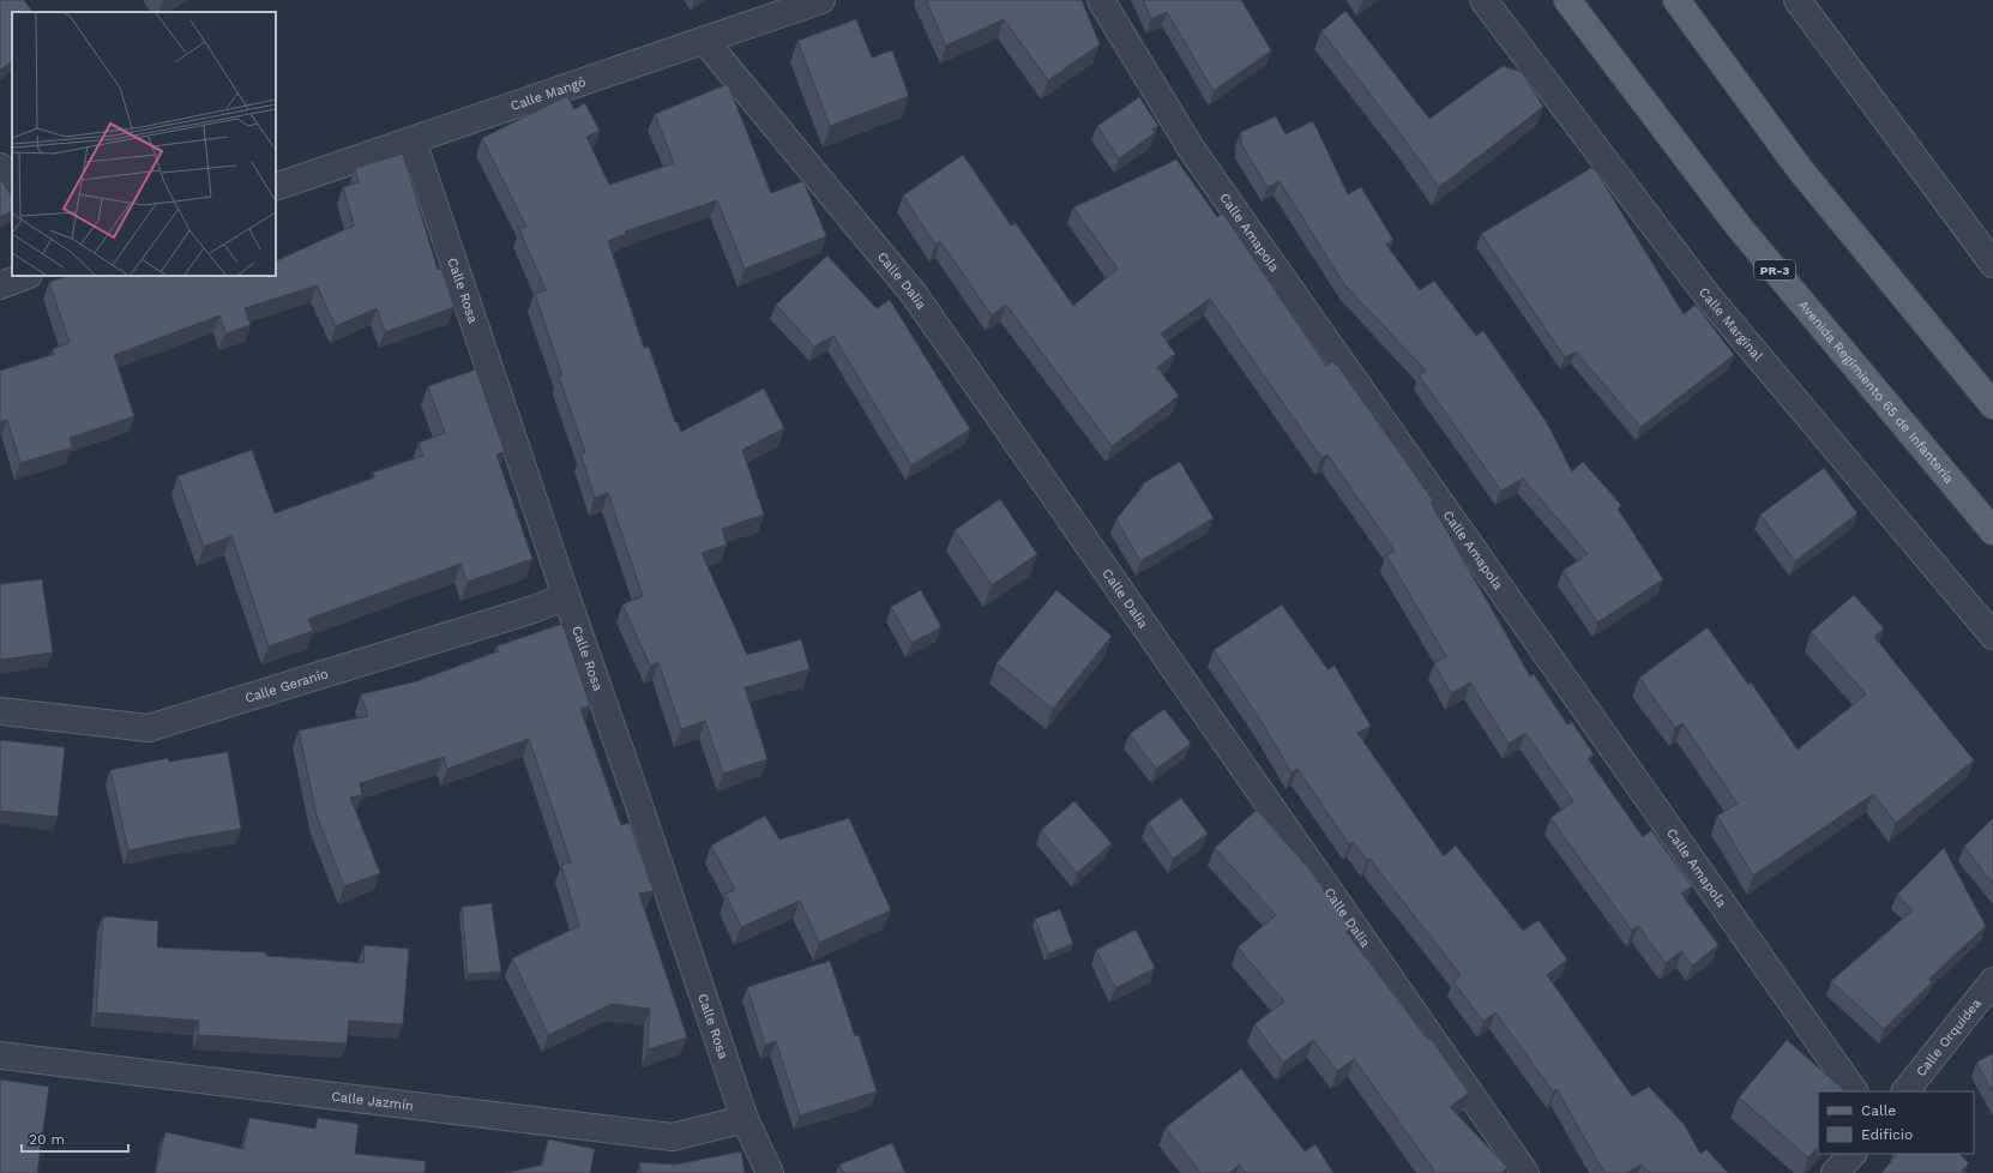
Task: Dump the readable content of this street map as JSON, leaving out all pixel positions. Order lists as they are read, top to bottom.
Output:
{
  "streets": {
    "main road": ["PR-3", "Avenida Regimiento 65 de Infantería"],
    "street": [
      "Calle Mangó",
      "Calle Amapola",
      "Calle Dalia",
      "Calle Rosa",
      "Calle Marginal",
      "Calle Geranio",
      "Calle Orquídea",
      "Calle Jazmín"
    ]
  },
  "crossings": [
    ["Calle Mangó", "Calle Dalia"],
    ["Calle Mangó", "Calle Rosa"],
    ["Calle Rosa", "Calle Geranio"],
    ["Calle Rosa", "Calle Jazmín"]
  ],
  "legend": ["Calle", "Edificio"],
  "scale_bar": "20 m"
}
